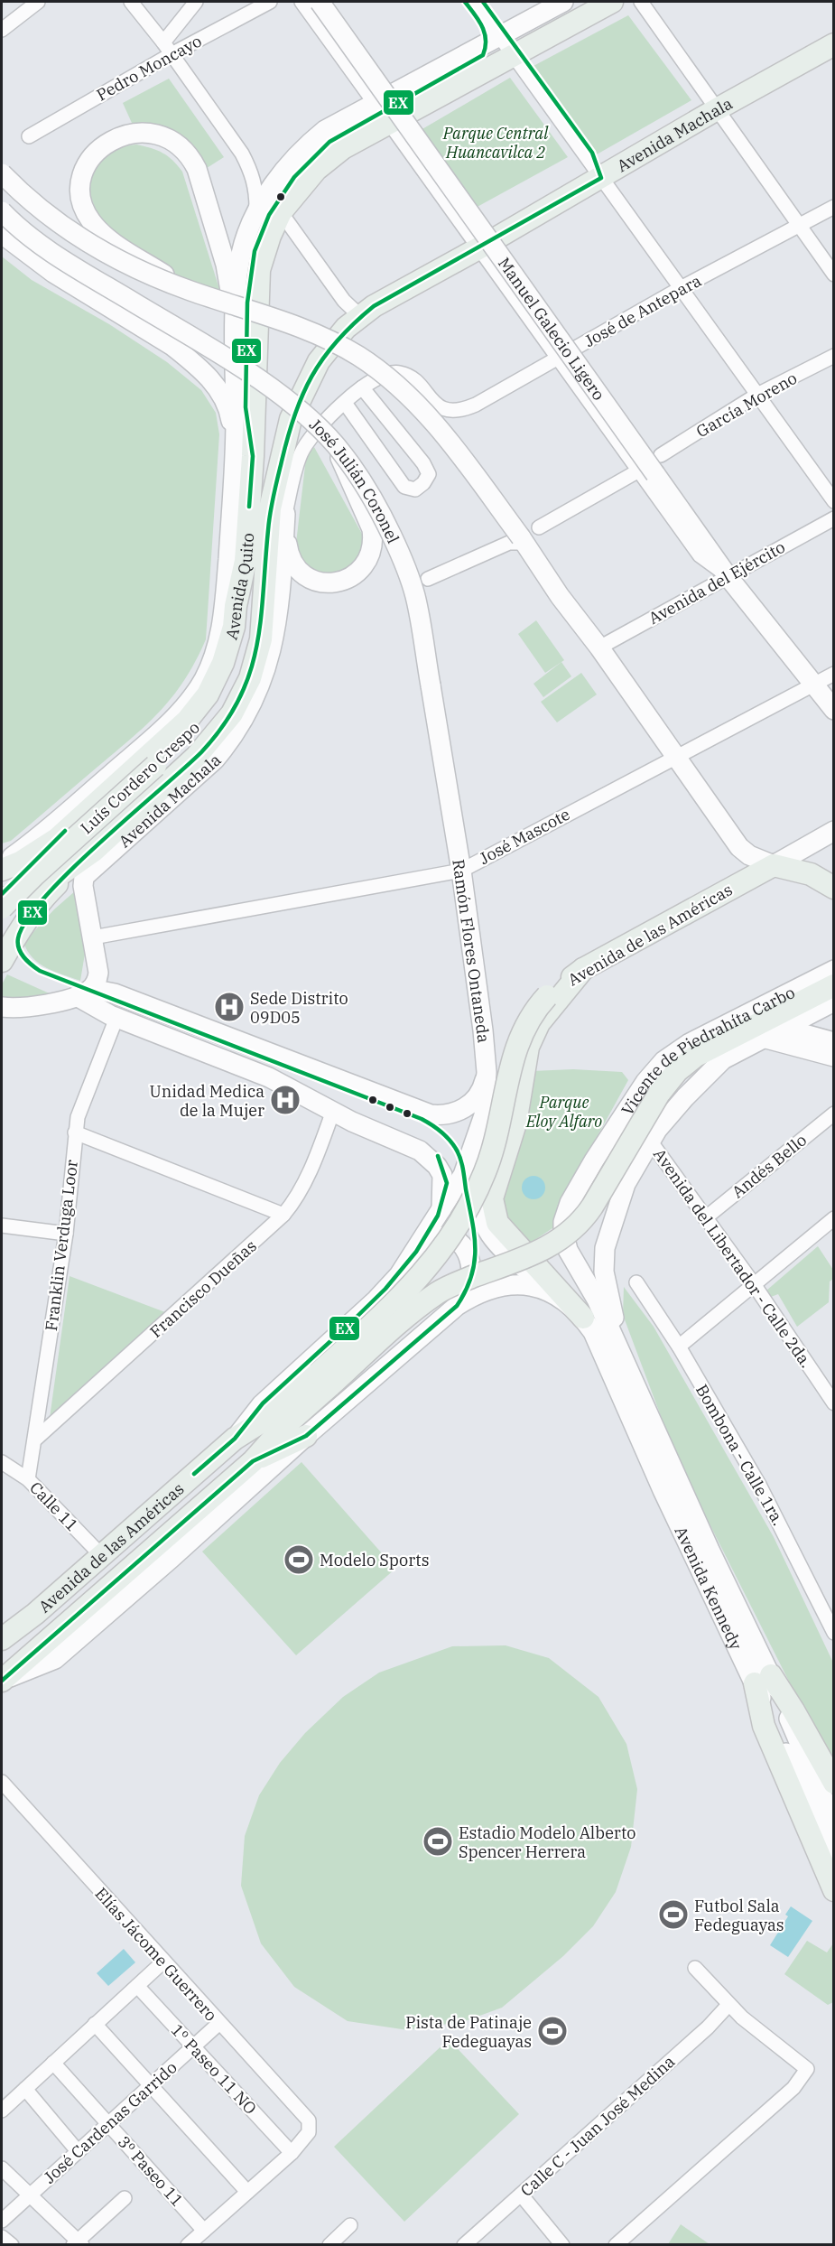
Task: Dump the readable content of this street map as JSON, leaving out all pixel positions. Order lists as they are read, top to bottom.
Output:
{
  "streets": {
    "main road": [
      "Avenida Machala",
      "Manuel Galecio Ligero",
      "José Julián Coronel",
      "Avenida Quito",
      "Luís Cordero Crespo",
      "Avenida de las Américas",
      "Ramón Flores Ontaneda",
      "Vicente de Piedrahíta Carbo",
      "Avenida Kennedy"
    ],
    "street": [
      "Pedro Moncayo",
      "José de Antepara",
      "García Moreno",
      "Avenida del Ejército",
      "José Mascote",
      "Andés Bello",
      "Franklin Verduga Loor",
      "Avenida del Libertador - Calle 2da.",
      "Francisco Dueñas",
      "Bombona - Calle 1ra.",
      "Calle 11",
      "Elías Jácome Guerrero",
      "1º Paseo 11 NO",
      "José Cardenas Garrido",
      "Calle C - Juan José Medina",
      "3º Paseo 11"
    ]
  },
  "crossings": [
    ["Avenida Machala", "José de Antepara"],
    ["Avenida Machala", "Manuel Galecio Ligero"],
    ["Avenida Machala", "Luís Cordero Crespo"],
    ["Avenida Machala", "José Mascote"],
    ["José de Antepara", "Manuel Galecio Ligero"],
    ["Manuel Galecio Ligero", "Avenida del Ejército"],
    ["Manuel Galecio Ligero", "Avenida Quito"],
    ["Manuel Galecio Ligero", "José Mascote"],
    ["José Julián Coronel", "Ramón Flores Ontaneda"],
    ["Avenida Quito", "Luís Cordero Crespo"],
    ["José Mascote", "Ramón Flores Ontaneda"],
    ["Avenida de las Américas", "Calle 11"],
    ["Vicente de Piedrahíta Carbo", "Avenida Kennedy"],
    ["Andés Bello", "Avenida del Libertador - Calle 2da."],
    ["Franklin Verduga Loor", "Francisco Dueñas"],
    ["Franklin Verduga Loor", "Calle 11"],
    ["Elías Jácome Guerrero", "1º Paseo 11 NO"],
    ["Elías Jácome Guerrero", "José Cardenas Garrido"],
    ["1º Paseo 11 NO", "José Cardenas Garrido"],
    ["José Cardenas Garrido", "3º Paseo 11"]
  ],
  "parks": ["Parque Central Huancavilca 2", "Parque Eloy Alfaro"],
  "places": {
    "hospital": ["Sede Distrito 09D05", "Unidad Medica de la Mujer"],
    "sports": [
      "Modelo Sports",
      "Estadio Modelo Alberto Spencer Herrera",
      "Futbol Sala Fedeguayas",
      "Pista de Patinaje Fedeguayas"
    ]
  },
  "lines": ["transit line EX"]
}
